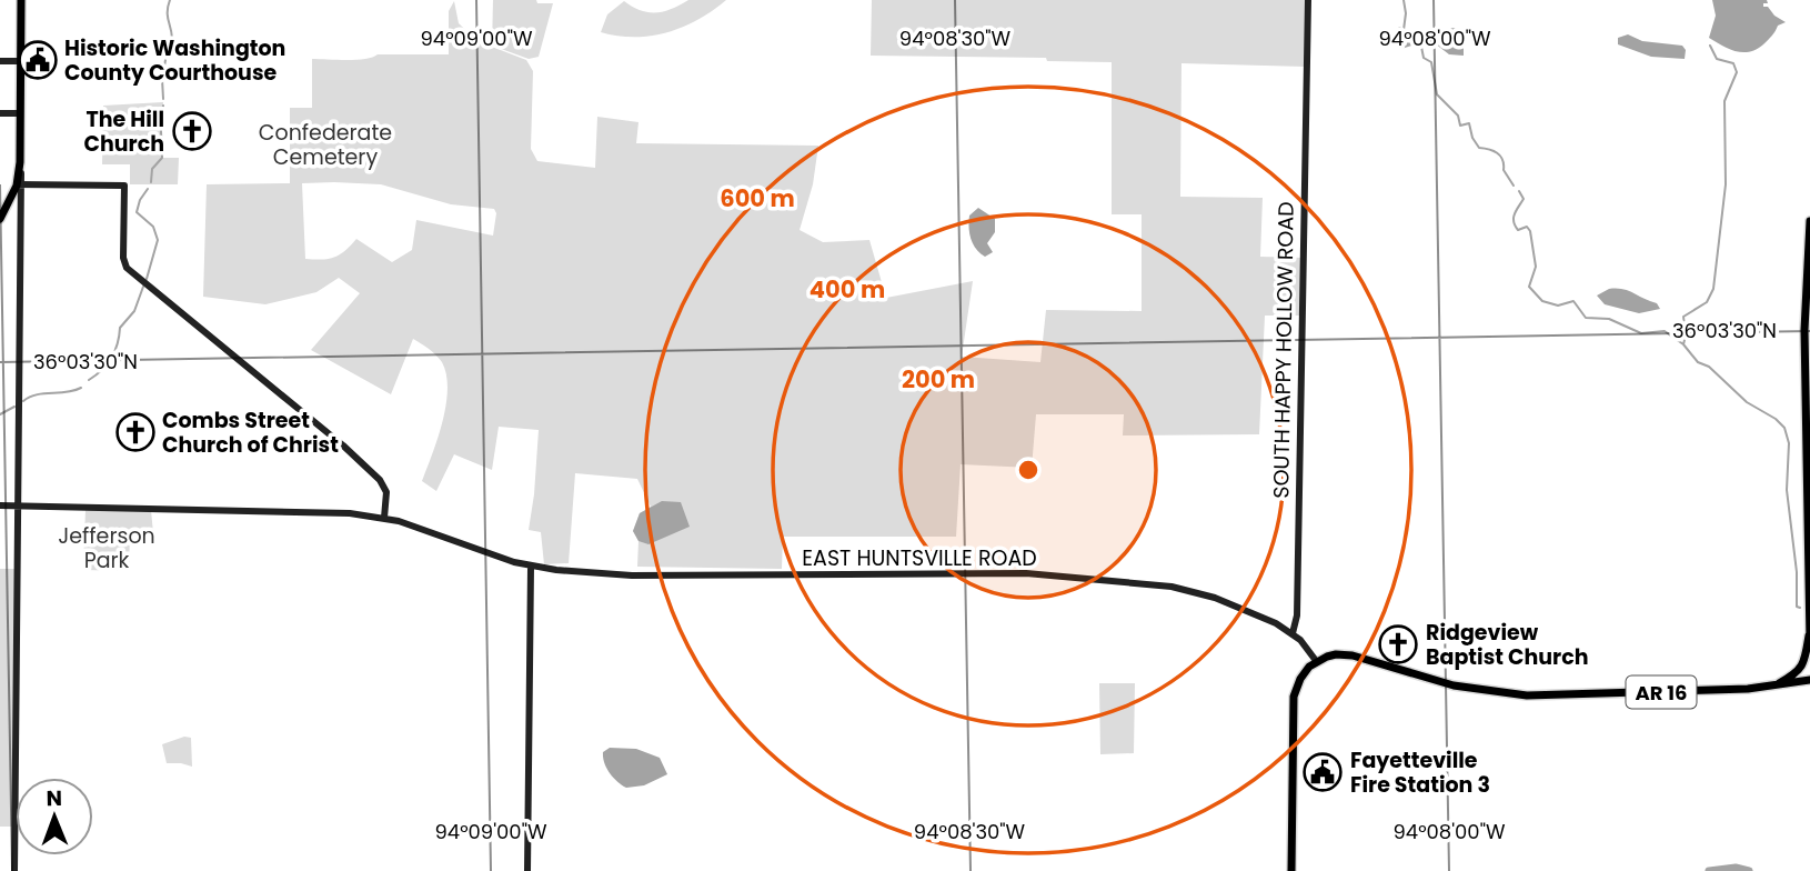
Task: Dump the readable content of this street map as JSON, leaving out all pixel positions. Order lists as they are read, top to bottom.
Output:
{
  "streets": {
    "main road": ["AR 16"],
    "street": ["SOUTH HAPPY HOLLOW ROAD", "EAST HUNTSVILLE ROAD"]
  },
  "crossings": [
    ["SOUTH HAPPY HOLLOW ROAD", "EAST HUNTSVILLE ROAD"],
    ["EAST HUNTSVILLE ROAD", "AR 16"]
  ],
  "parks": ["Confederate Cemetery", "Jefferson Park"],
  "places": {
    "public building": ["Historic Washington County Courthouse", "Fayetteville Fire Station 3"],
    "church": ["The Hill Church", "Combs Street Church of Christ", "Ridgeview Baptist Church"]
  },
  "north": "top",
  "coordinates": [
    "94°09'00\"W",
    "94°08'30\"W",
    "94°08'00\"W",
    "36°03'30\"N"
  ],
  "rings": ["600 m", "400 m", "200 m"]
}
